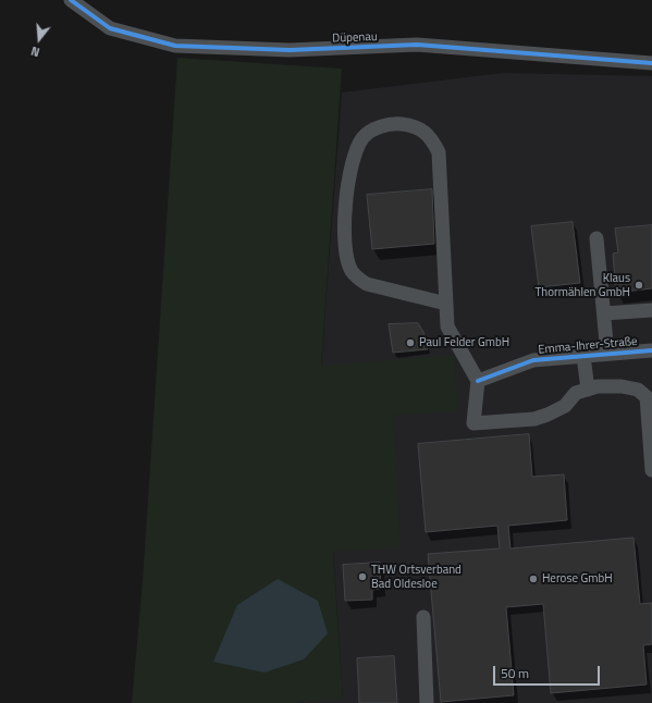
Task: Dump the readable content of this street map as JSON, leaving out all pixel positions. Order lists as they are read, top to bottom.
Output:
{
  "streets": {
    "street": ["Düpenau", "Emma-Ihrer-Straße"]
  },
  "places": [
    "Klaus Thormählen GmbH",
    "Paul Felder GmbH",
    "THW Ortsverband Bad Oldesloe",
    "Herose GmbH"
  ],
  "scale_bar": "50 m",
  "north": "bottom"
}
